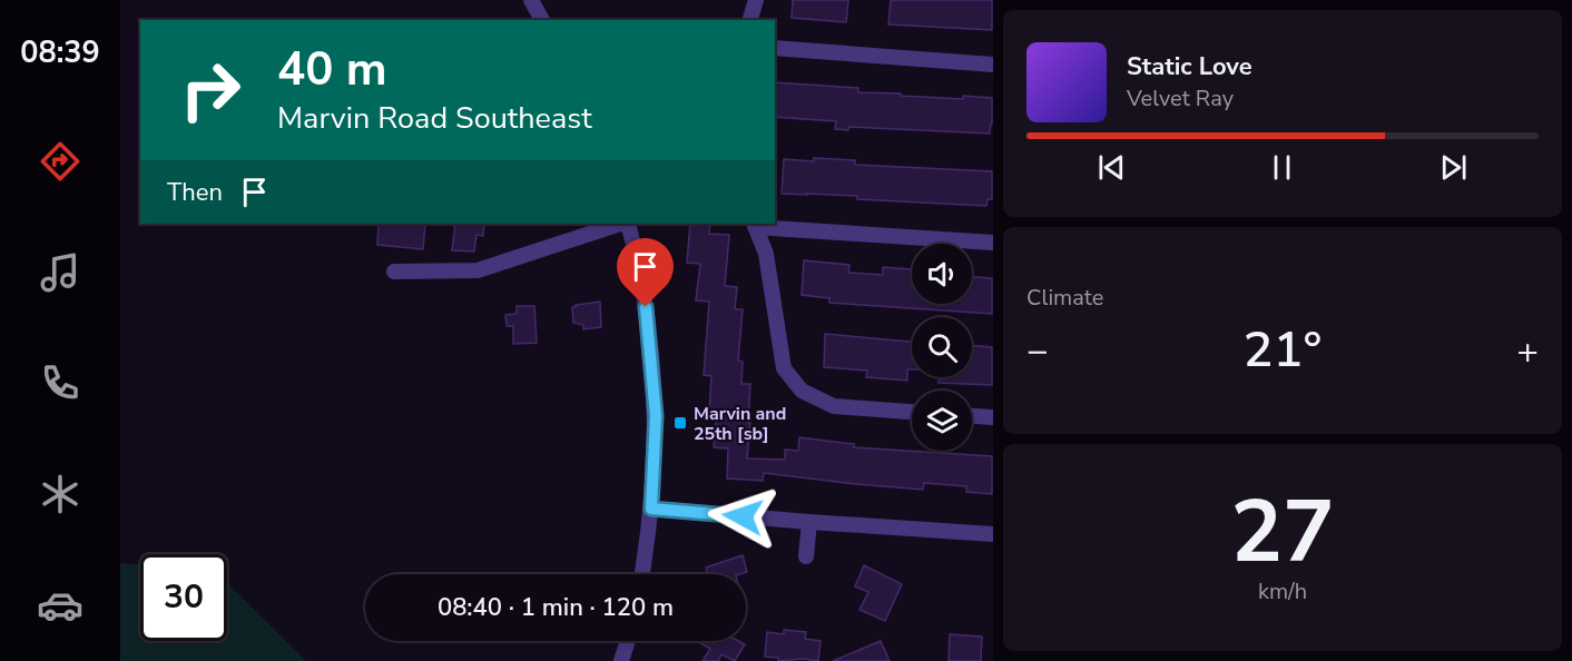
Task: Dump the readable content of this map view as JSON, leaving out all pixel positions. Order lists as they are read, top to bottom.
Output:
{
  "places": {
    "transit": ["Marvin and 25th [sb]"]
  },
  "page": {
    "tabs": "08:39",
    "turn": ["40 m", "Marvin Road Southeast"],
    "song": ["Static Love", "Velvet Ray"],
    "then": "Then",
    "tile": [
      "Climate",
      ["27", "km/h"]
    ],
    "heat": ["−", "21°", "+"],
    "limit": "30",
    "trip": "08:40 · 1 min · 120 m"
  }
}
